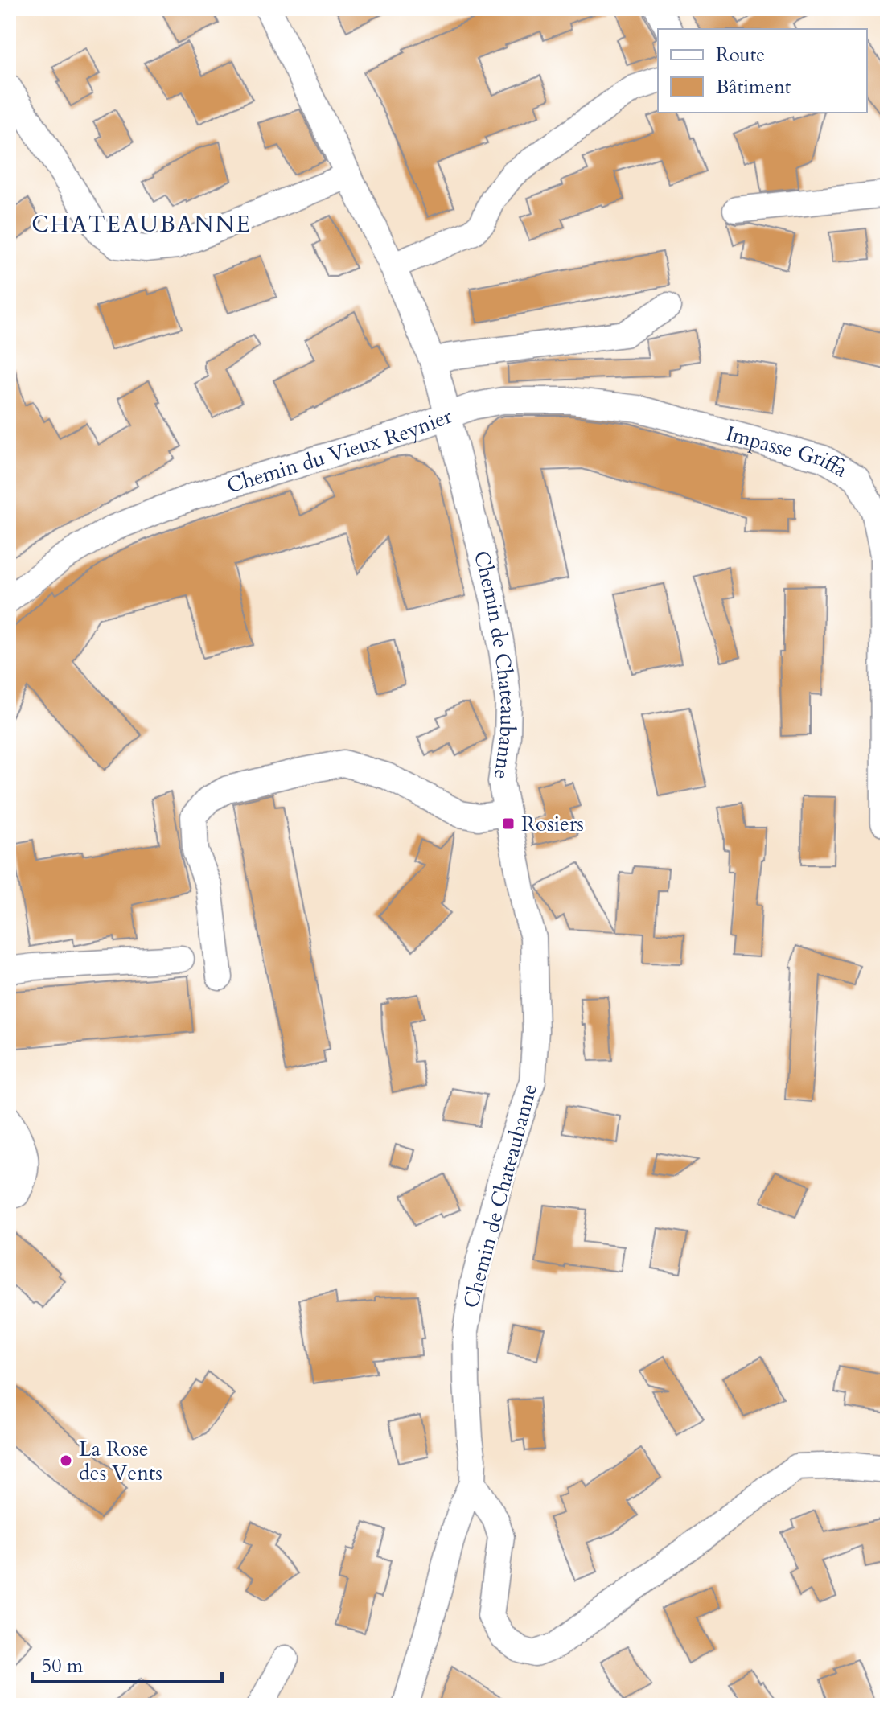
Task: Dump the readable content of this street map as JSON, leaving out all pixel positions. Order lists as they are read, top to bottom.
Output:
{
  "streets": {
    "street": ["Chemin du Vieux Reynier", "Impasse Griffa", "Chemin de Chateaubanne"]
  },
  "crossings": [
    ["Chemin du Vieux Reynier", "Impasse Griffa"],
    ["Chemin du Vieux Reynier", "Chemin de Chateaubanne"],
    ["Impasse Griffa", "Chemin de Chateaubanne"]
  ],
  "districts": ["CHATEAUBANNE"],
  "places": {
    "transit": ["Rosiers"],
    "other": ["La Rose des Vents"]
  },
  "legend": ["Route", "Bâtiment"],
  "scale_bar": "50 m"
}
